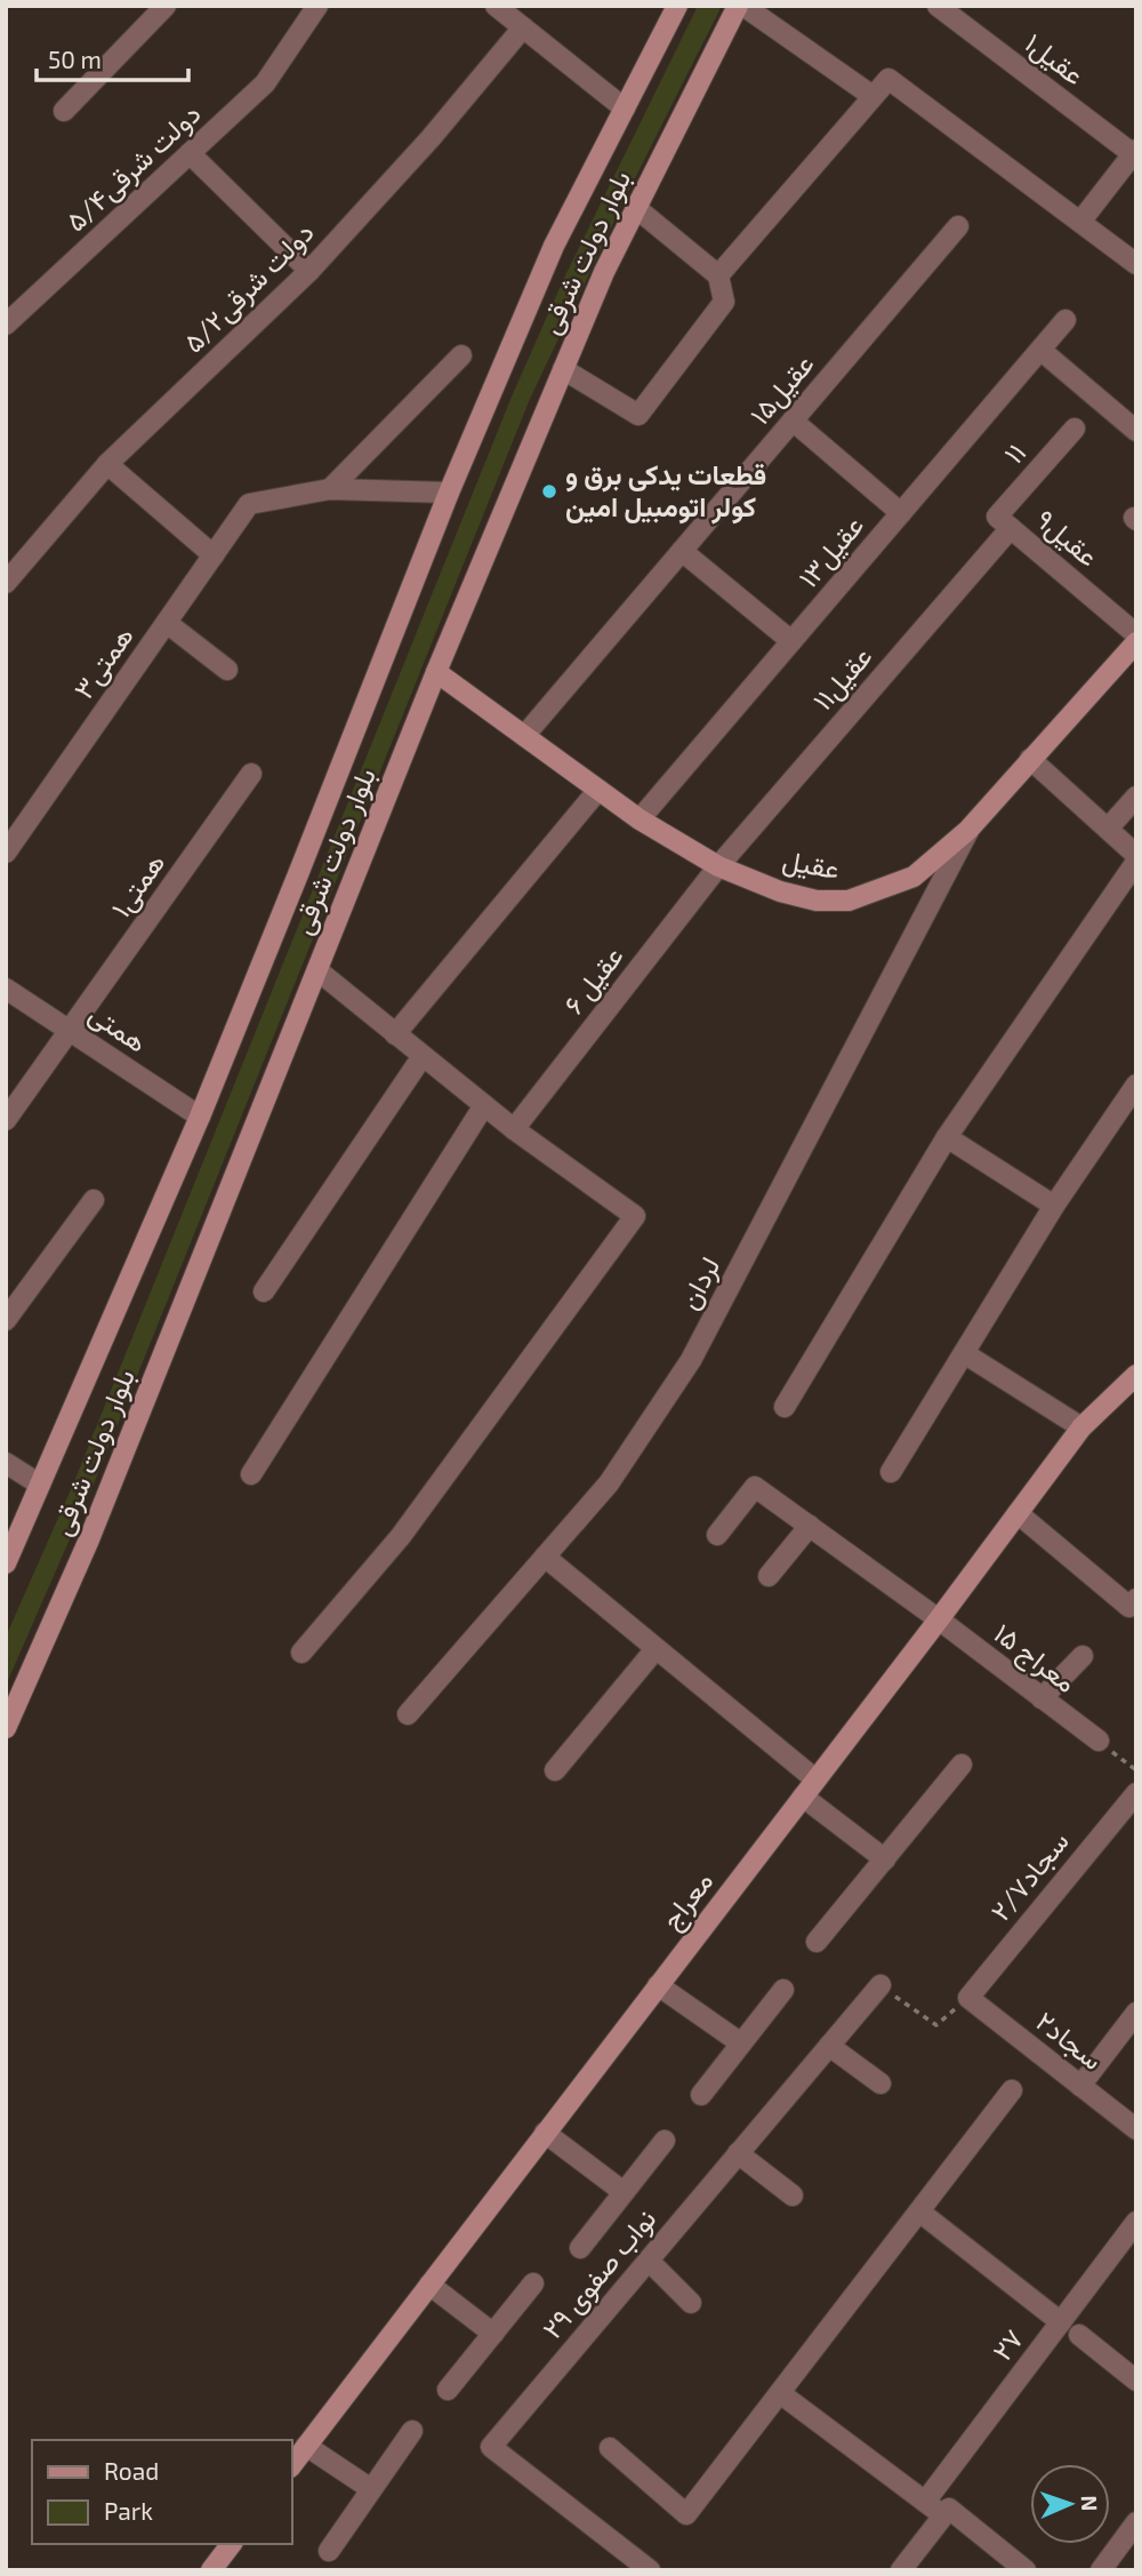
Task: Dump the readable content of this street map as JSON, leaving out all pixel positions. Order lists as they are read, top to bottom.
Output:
{
  "streets": {
    "main road": ["بلوار دولت شرقی", "عقیل", "معراج"],
    "street": [
      "عقیل۱",
      "۵/۴دولت شرقی",
      "۵/۲دولت شرقی",
      "عقیل۱۵",
      "۱۱",
      "عقیل۹",
      "عقیل۱۳",
      "۳همتی",
      "عقیل۱۱",
      "۱همتی",
      "عقیل ۶",
      "همتی",
      "لردان",
      "معراج ۱۵",
      "سجاد۲/۷",
      "۲سجاد",
      "نواب صفوی ۲۹",
      "۲۷"
    ]
  },
  "crossings": [
    ["بلوار دولت شرقی", "عقیل"],
    ["بلوار دولت شرقی", "همتی"],
    ["عقیل۱۵", "عقیل"],
    ["۱۱", "عقیل۹"],
    ["۱۱", "عقیل۱۱"],
    ["عقیل۹", "عقیل۱۱"],
    ["عقیل۱۳", "عقیل"],
    ["عقیل۱۱", "عقیل"],
    ["عقیل۱۱", "عقیل ۶"],
    ["عقیل", "عقیل ۶"],
    ["عقیل", "لردان"],
    ["۱همتی", "همتی"],
    ["معراج ۱۵", "معراج"],
    ["سجاد۲/۷", "۲سجاد"]
  ],
  "places": ["قطعات یدکی برق و کولر اتومبیل امین"],
  "legend": ["Road", "Park"],
  "scale_bar": "50 m",
  "north": "right"
}
